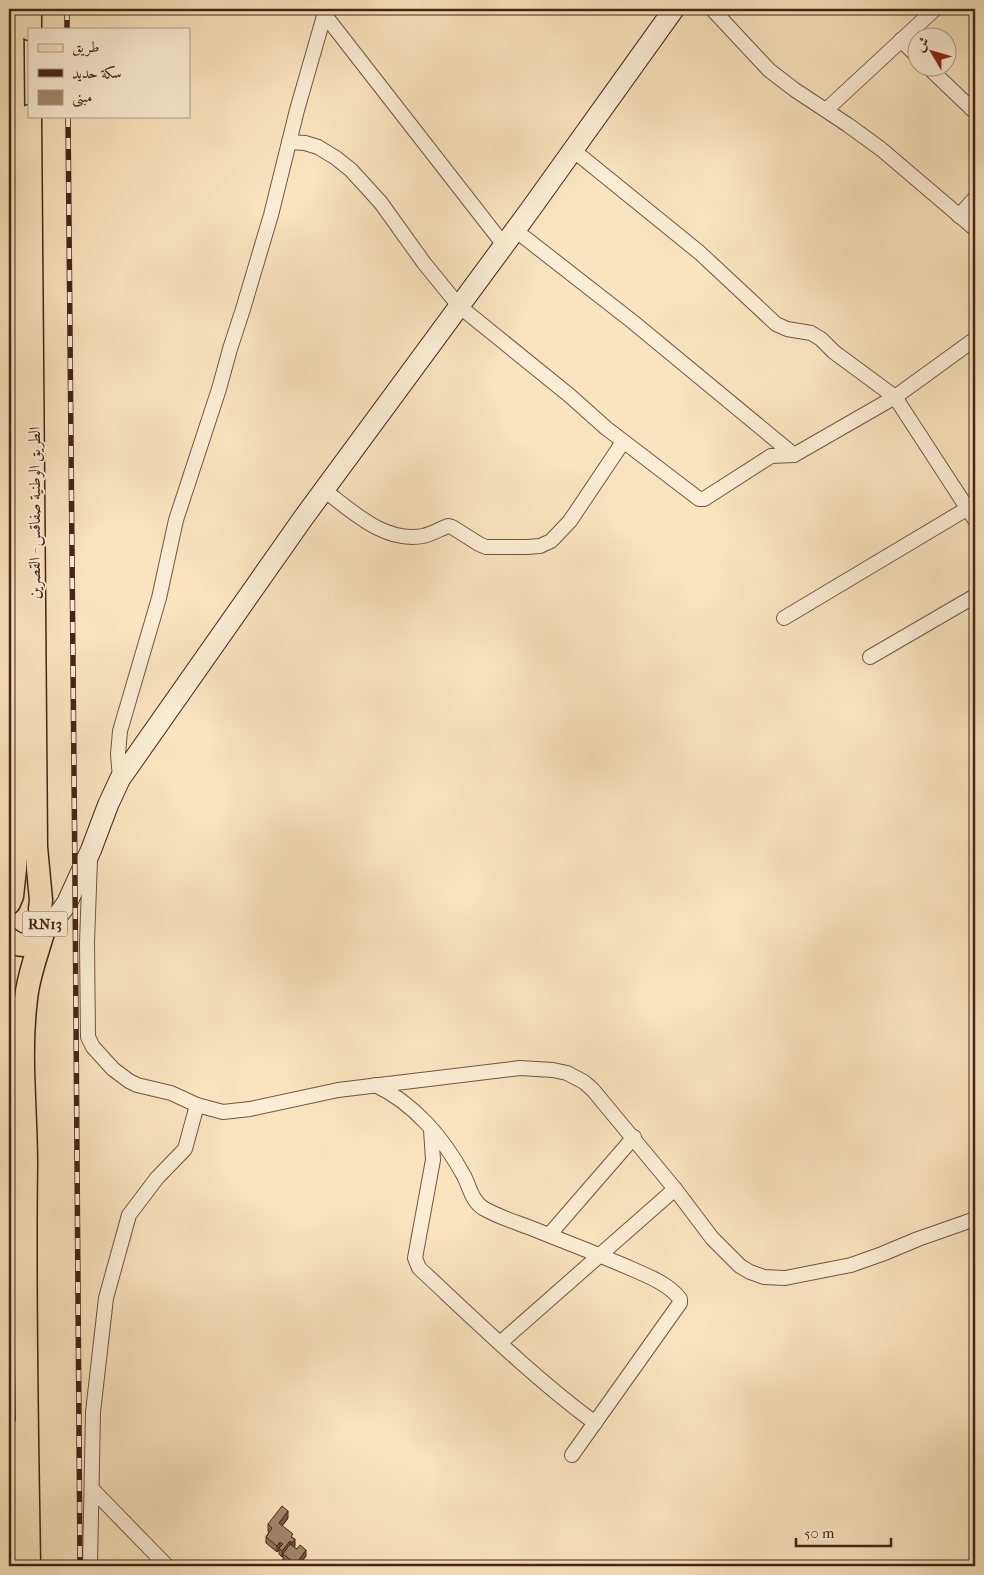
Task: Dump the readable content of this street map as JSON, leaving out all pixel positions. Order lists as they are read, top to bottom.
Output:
{
  "streets": {
    "main road": ["الطريق الوطنية صفاقس - القصرين", "RN13"]
  },
  "crossings": [
    ["الطريق الوطنية صفاقس - القصرين", "RN13"]
  ],
  "legend": ["طريق", "سكة حديد", "مبنى"],
  "scale_bar": "50 m",
  "north": "top left"
}
